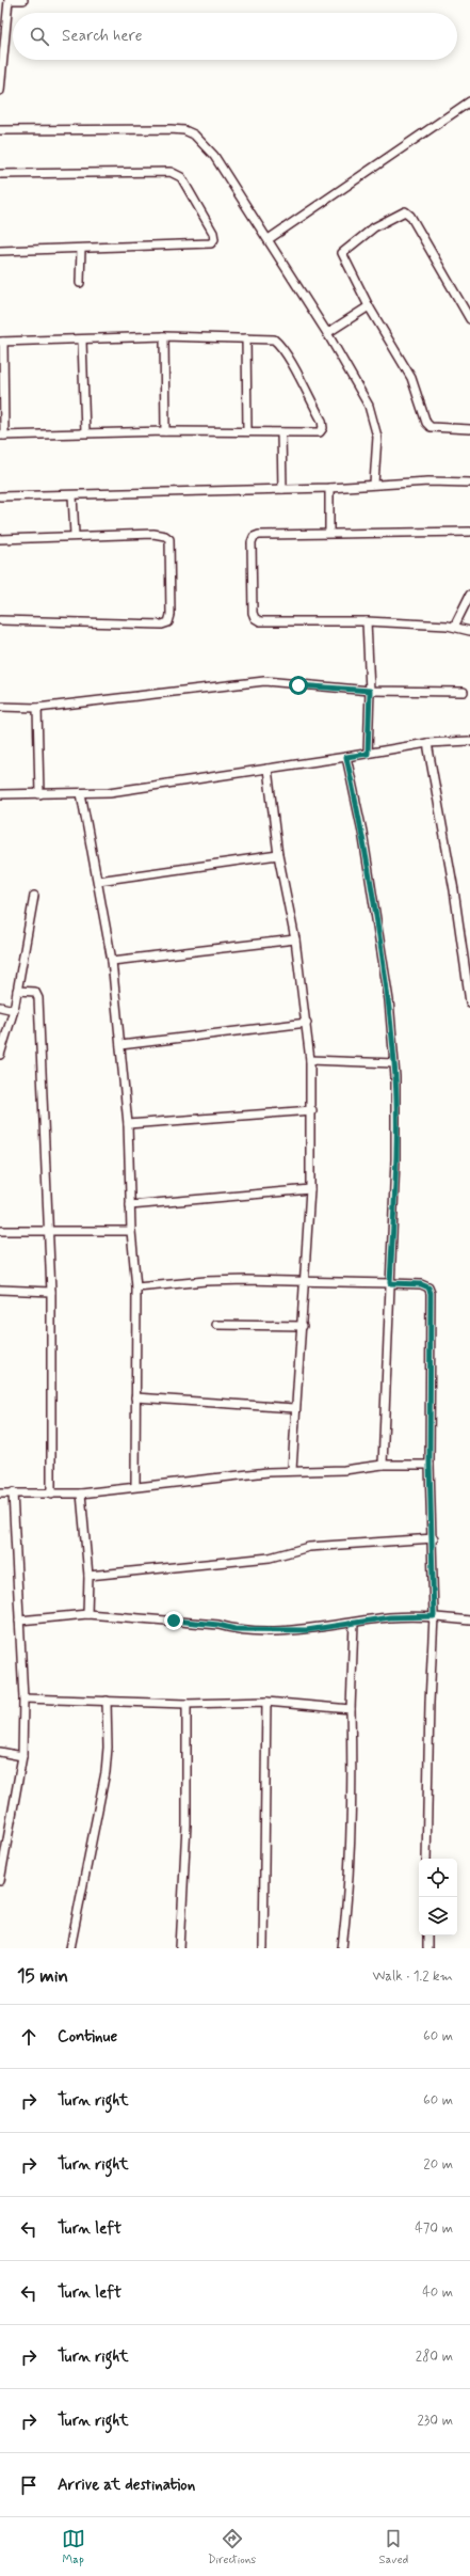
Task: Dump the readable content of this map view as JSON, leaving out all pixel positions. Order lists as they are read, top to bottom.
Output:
{
  "page": {
    "search": "Search here",
    "heading": ["15 min", "Walk · 1.2 km"],
    "list": [
      ["Continue", "60 m"],
      ["Turn right", "60 m"],
      ["Turn right", "20 m"],
      ["Turn left", "470 m"],
      ["Turn left", "40 m"],
      ["Turn right", "280 m"],
      ["Turn right", "230 m"],
      "Arrive at destination"
    ],
    "nav": ["Map", "Directions", "Saved"]
  }
}
